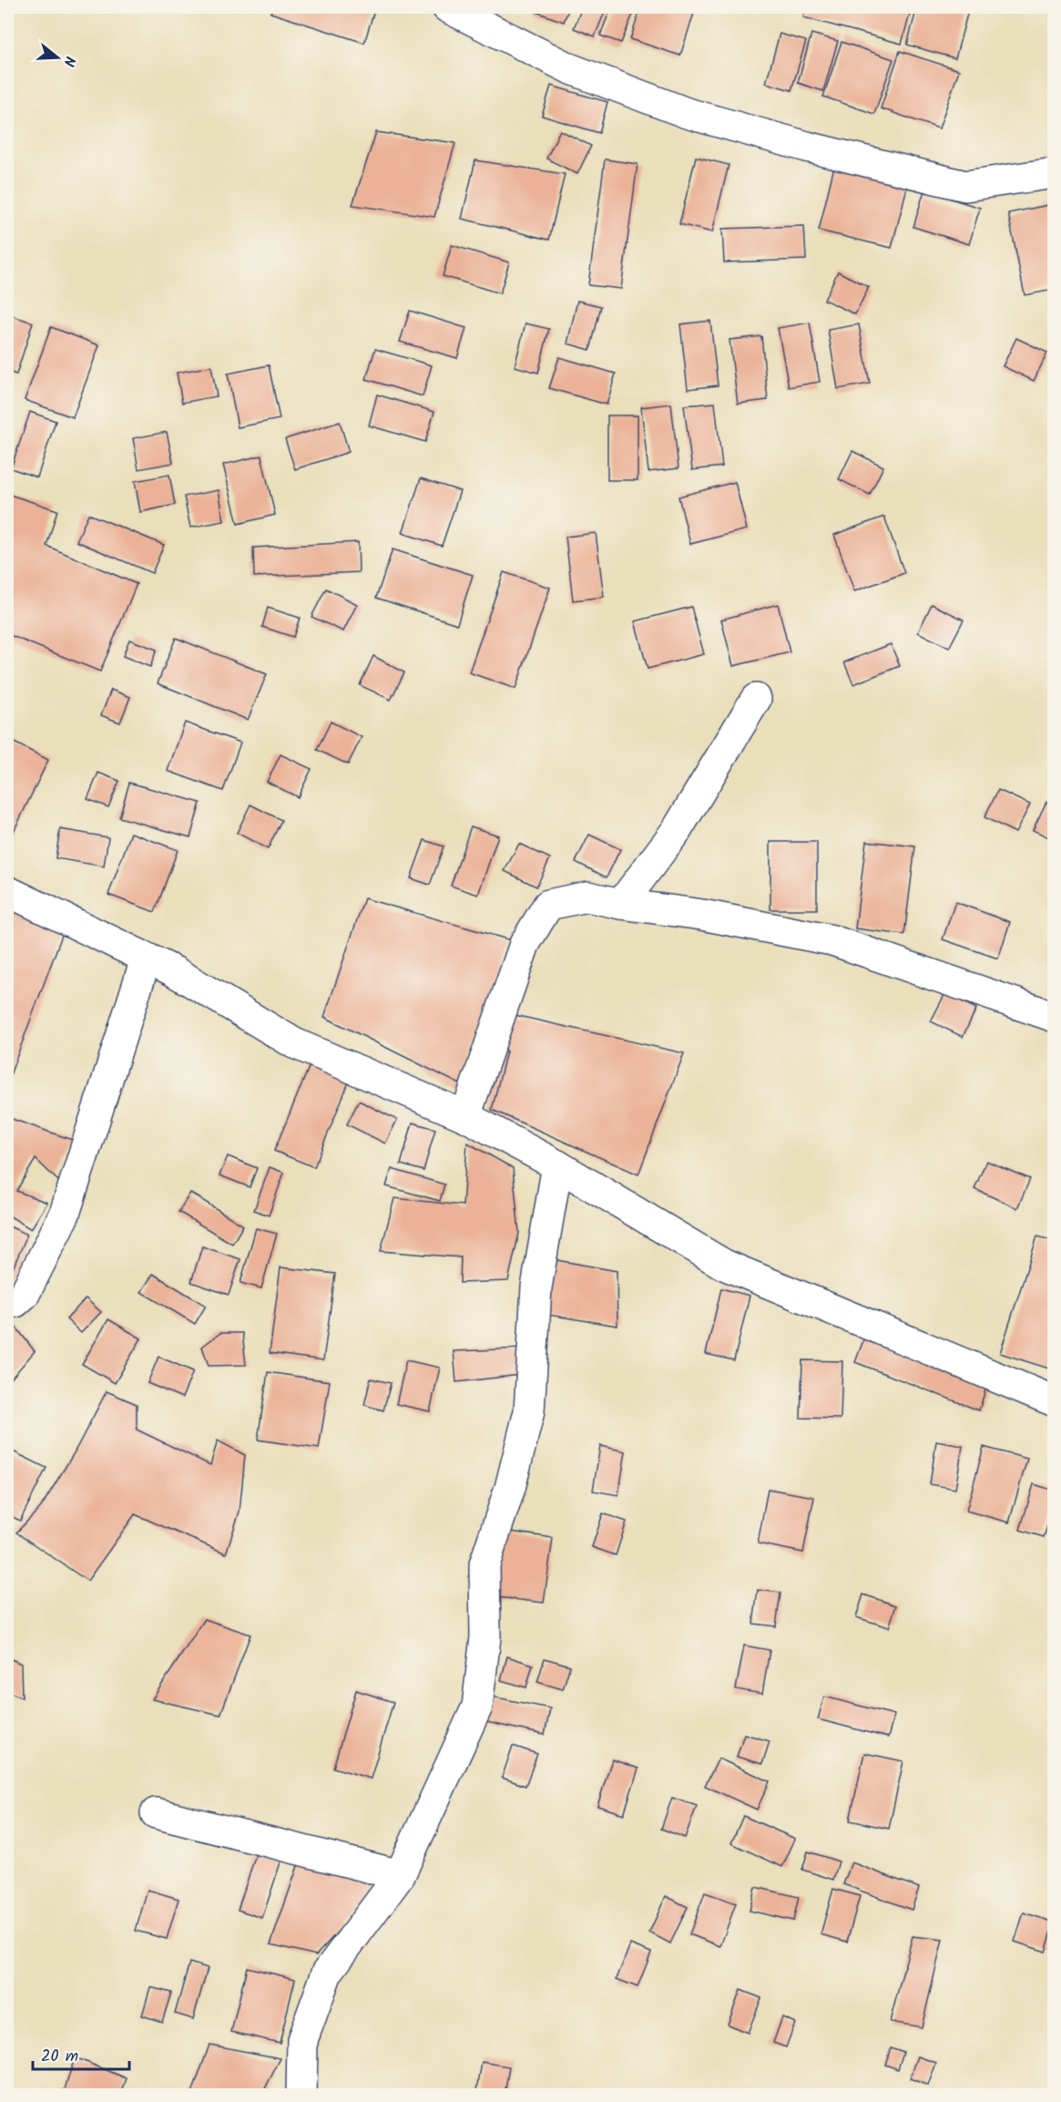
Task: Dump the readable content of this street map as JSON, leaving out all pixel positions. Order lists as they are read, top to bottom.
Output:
{
  "scale_bar": "20 m",
  "north": "right"
}
